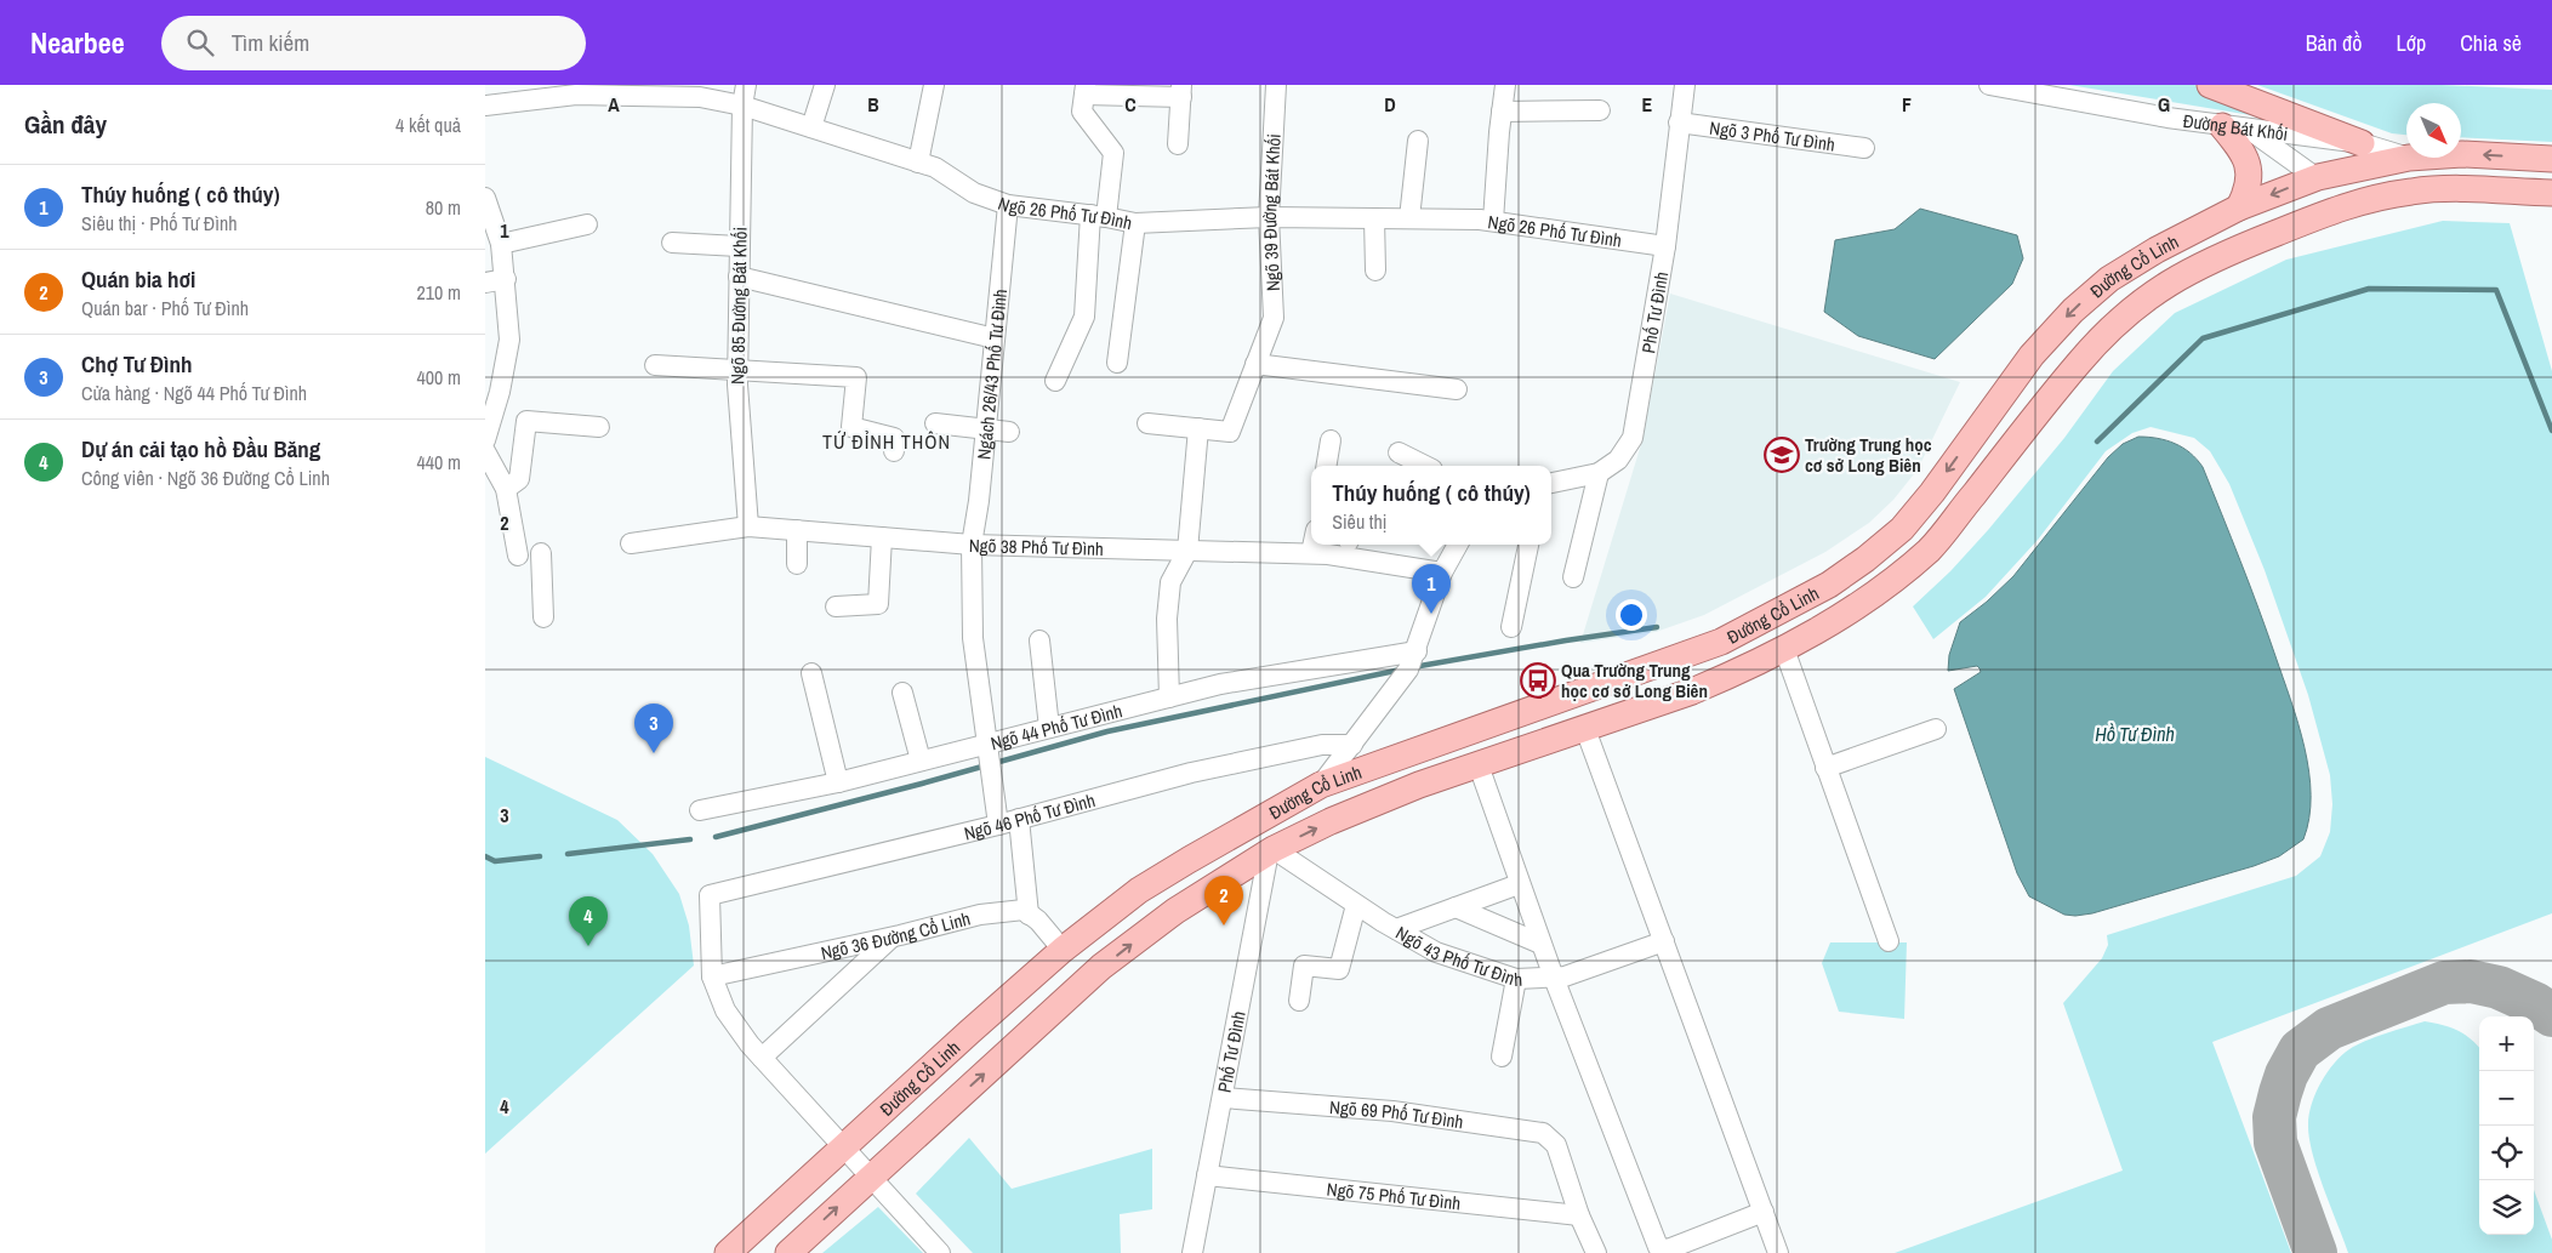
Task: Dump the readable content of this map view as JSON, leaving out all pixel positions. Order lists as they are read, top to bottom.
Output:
{
  "streets": {
    "main road": ["Đường Cổ Linh"],
    "street": [
      "Đường Bát Khối",
      "Ngõ 3 Phố Tư Đình",
      "Ngõ 26 Phố Tư Đình",
      "Ngõ 39 Đường Bát Khối",
      "Ngõ 85 Đường Bát Khối",
      "Phố Tư Đình",
      "Ngách 26/43 Phố Tư Đình",
      "Ngõ 38 Phố Tư Đình",
      "Ngõ 44 Phố Tư Đình",
      "Ngõ 46 Phố Tư Đình",
      "Ngõ 36 Đường Cổ Linh",
      "Ngõ 43 Phố Tư Đình",
      "Ngõ 69 Phố Tư Đình",
      "Ngõ 75 Phố Tư Đình"
    ]
  },
  "crossings": [
    ["Ngõ 3 Phố Tư Đình", "Phố Tư Đình"],
    ["Ngõ 26 Phố Tư Đình", "Ngõ 39 Đường Bát Khối"],
    ["Ngõ 26 Phố Tư Đình", "Ngõ 85 Đường Bát Khối"],
    ["Ngõ 26 Phố Tư Đình", "Phố Tư Đình"],
    ["Ngõ 26 Phố Tư Đình", "Ngách 26/43 Phố Tư Đình"],
    ["Đường Cổ Linh", "Phố Tư Đình"],
    ["Đường Cổ Linh", "Ngõ 43 Phố Tư Đình"],
    ["Ngõ 85 Đường Bát Khối", "Ngõ 38 Phố Tư Đình"],
    ["Phố Tư Đình", "Ngõ 43 Phố Tư Đình"],
    ["Phố Tư Đình", "Ngõ 69 Phố Tư Đình"],
    ["Phố Tư Đình", "Ngõ 75 Phố Tư Đình"],
    ["Ngách 26/43 Phố Tư Đình", "Ngõ 38 Phố Tư Đình"],
    ["Ngách 26/43 Phố Tư Đình", "Ngõ 44 Phố Tư Đình"],
    ["Ngách 26/43 Phố Tư Đình", "Ngõ 46 Phố Tư Đình"],
    ["Ngõ 46 Phố Tư Đình", "Ngõ 36 Đường Cổ Linh"],
    ["Ngõ 69 Phố Tư Đình", "Ngõ 75 Phố Tư Đình"]
  ],
  "districts": ["TỨ ĐỈNH THÔN"],
  "water": ["Hồ Tư Đình"],
  "places": {
    "school or university": ["Trường Trung học cơ sở Long Biên"],
    "bus stop": ["Qua Trường Trung học cơ sở Long Biên"]
  },
  "north": "bottom right",
  "page": {
    "header": "Nearbee",
    "search": "Tìm kiếm",
    "nav": ["Bản đồ", "Lớp", "Chia sẻ"],
    "heading": ["Gần đây", "4 kết quả"],
    "list": [
      {
        "mark": "1",
        "name": "Thúy huống ( cô thúy)",
        "note": "Siêu thị · Phố Tư Đình",
        "value": "80 m"
      },
      {
        "mark": "2",
        "name": "Quán bia hơi",
        "note": "Quán bar · Phố Tư Đình",
        "value": "210 m"
      },
      {
        "mark": "3",
        "name": "Chợ Tư Đình",
        "note": "Cửa hàng · Ngõ 44 Phố Tư Đình",
        "value": "400 m"
      },
      {
        "mark": "4",
        "name": "Dự án cải tạo hồ Đầu Băng",
        "note": "Công viên · Ngõ 36 Đường Cổ Linh",
        "value": "440 m"
      }
    ],
    "popup": ["Thúy huống ( cô thúy)", "Siêu thị"],
    "pins": [
      "1",
      "3",
      "2",
      "4"
    ],
    "map_buttons": ["+", "−"]
  },
  "grid": {
    "columns": [
      "A",
      "B",
      "C",
      "D",
      "E",
      "F",
      "G"
    ],
    "rows": [
      "1",
      "2",
      "3",
      "4"
    ]
  }
}
